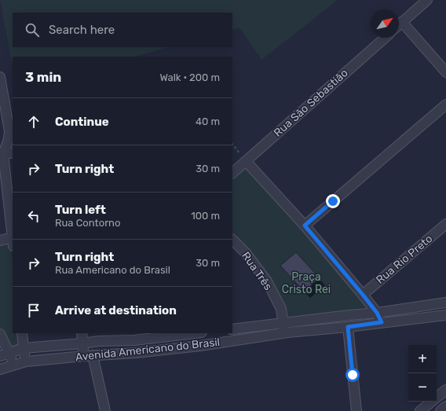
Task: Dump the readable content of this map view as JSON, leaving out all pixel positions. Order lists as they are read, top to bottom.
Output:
{
  "streets": {
    "street": [
      "Rua São Sebastião",
      "Rua Rio Preto",
      "Rua Três",
      "Avenida Americano do Brasil"
    ]
  },
  "crossings": [
    ["Rua Três", "Avenida Americano do Brasil"]
  ],
  "parks": ["Praça Cristo Rei"],
  "north": "top right",
  "page": {
    "search": "Search here",
    "heading": ["3 min", "Walk · 200 m"],
    "list": [
      ["Continue", "40 m"],
      ["Turn right", "30 m"],
      ["Turn left", "Rua Contorno", "100 m"],
      ["Turn right", "Rua Americano do Brasil", "30 m"],
      "Arrive at destination"
    ],
    "map_buttons": ["+", "−"]
  }
}
